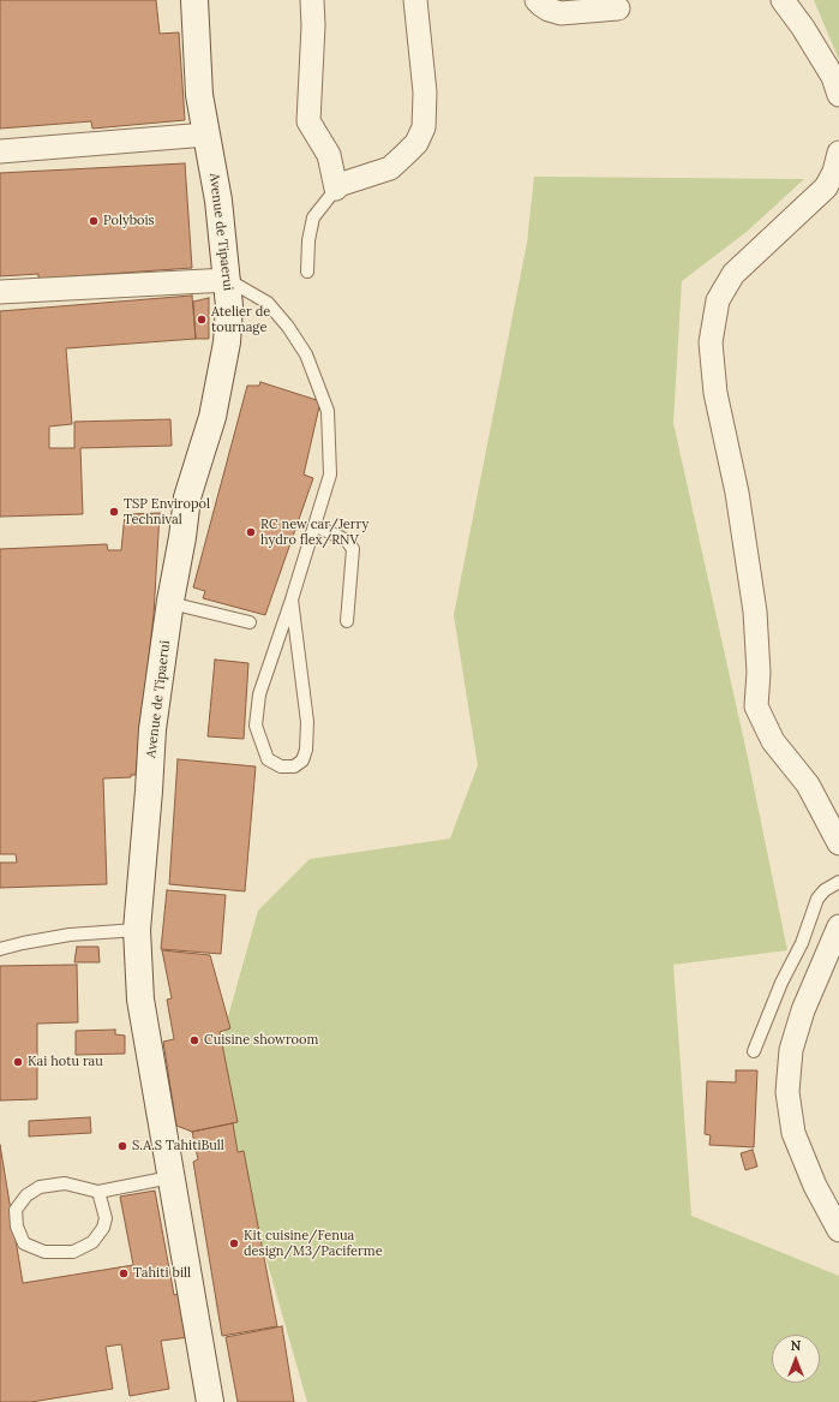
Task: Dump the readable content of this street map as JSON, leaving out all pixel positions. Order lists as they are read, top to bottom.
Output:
{
  "streets": {
    "main road": ["Avenue de Tipaerui"]
  },
  "places": [
    "Polybois",
    "Atelier de tournage",
    "TSP Enviropol Technival",
    "RC new car/Jerry hydro flex/RNV",
    "Cuisine showroom",
    "Kai hotu rau",
    "S.A.S TahitiBull",
    "Kit cuisine/Fenua design/M3/Paciferme",
    "Tahiti bill"
  ],
  "north": "top"
}
